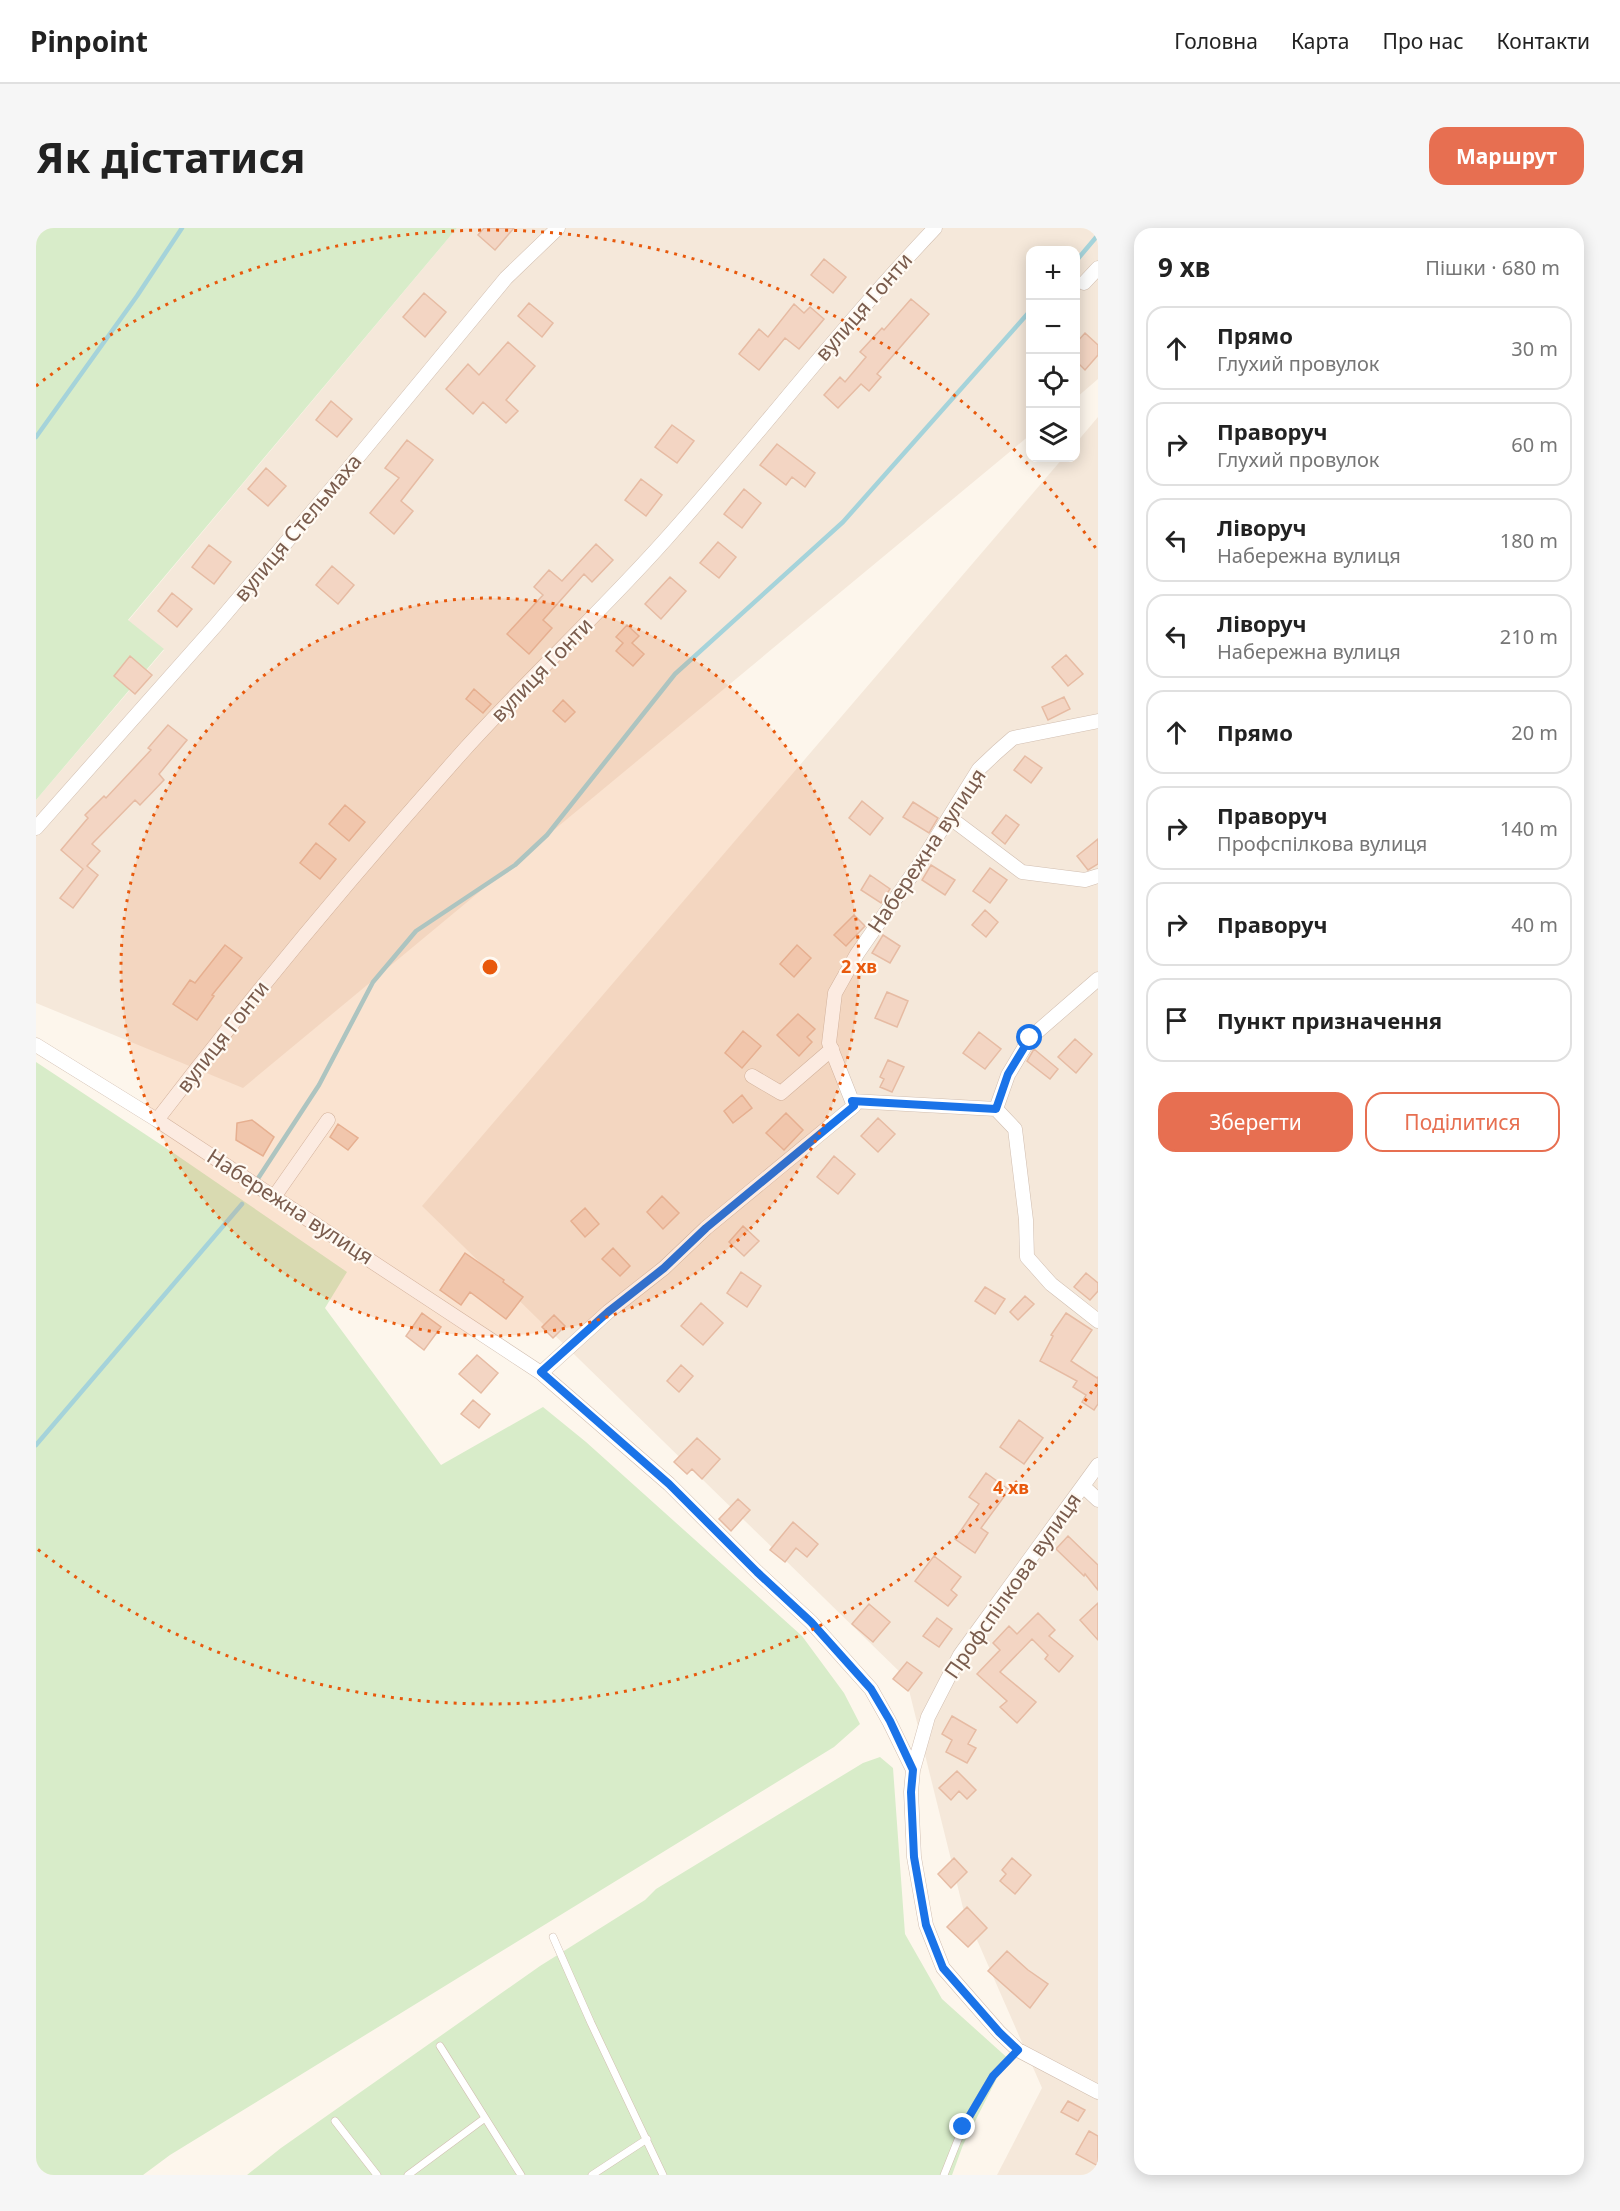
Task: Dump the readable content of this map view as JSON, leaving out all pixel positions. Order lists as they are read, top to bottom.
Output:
{
  "streets": {
    "street": [
      "вулиця Гонти",
      "вулиця Стельмаха",
      "Набережна вулиця",
      "Профспілкова вулиця"
    ]
  },
  "crossings": [
    ["вулиця Гонти", "Набережна вулиця"],
    ["Набережна вулиця", "Профспілкова вулиця"]
  ],
  "page": {
    "header": "Pinpoint",
    "nav": [
      "Головна",
      "Карта",
      "Про нас",
      "Контакти"
    ],
    "buttons": [
      "Маршрут",
      ["Зберегти", "Поділитися"]
    ],
    "title": "Як дістатися",
    "heading": ["9 хв", "Пішки · 680 m"],
    "map_buttons": ["+", "−"],
    "list": [
      ["Прямо", "Глухий провулок", "30 m"],
      ["Праворуч", "Глухий провулок", "60 m"],
      ["Ліворуч", "Набережна вулиця", "180 m"],
      ["Ліворуч", "Набережна вулиця", "210 m"],
      ["Прямо", "20 m"],
      ["Праворуч", "Профспілкова вулиця", "140 m"],
      ["Праворуч", "40 m"],
      "Пункт призначення"
    ]
  },
  "rings": ["2 хв", "4 хв"]
}
